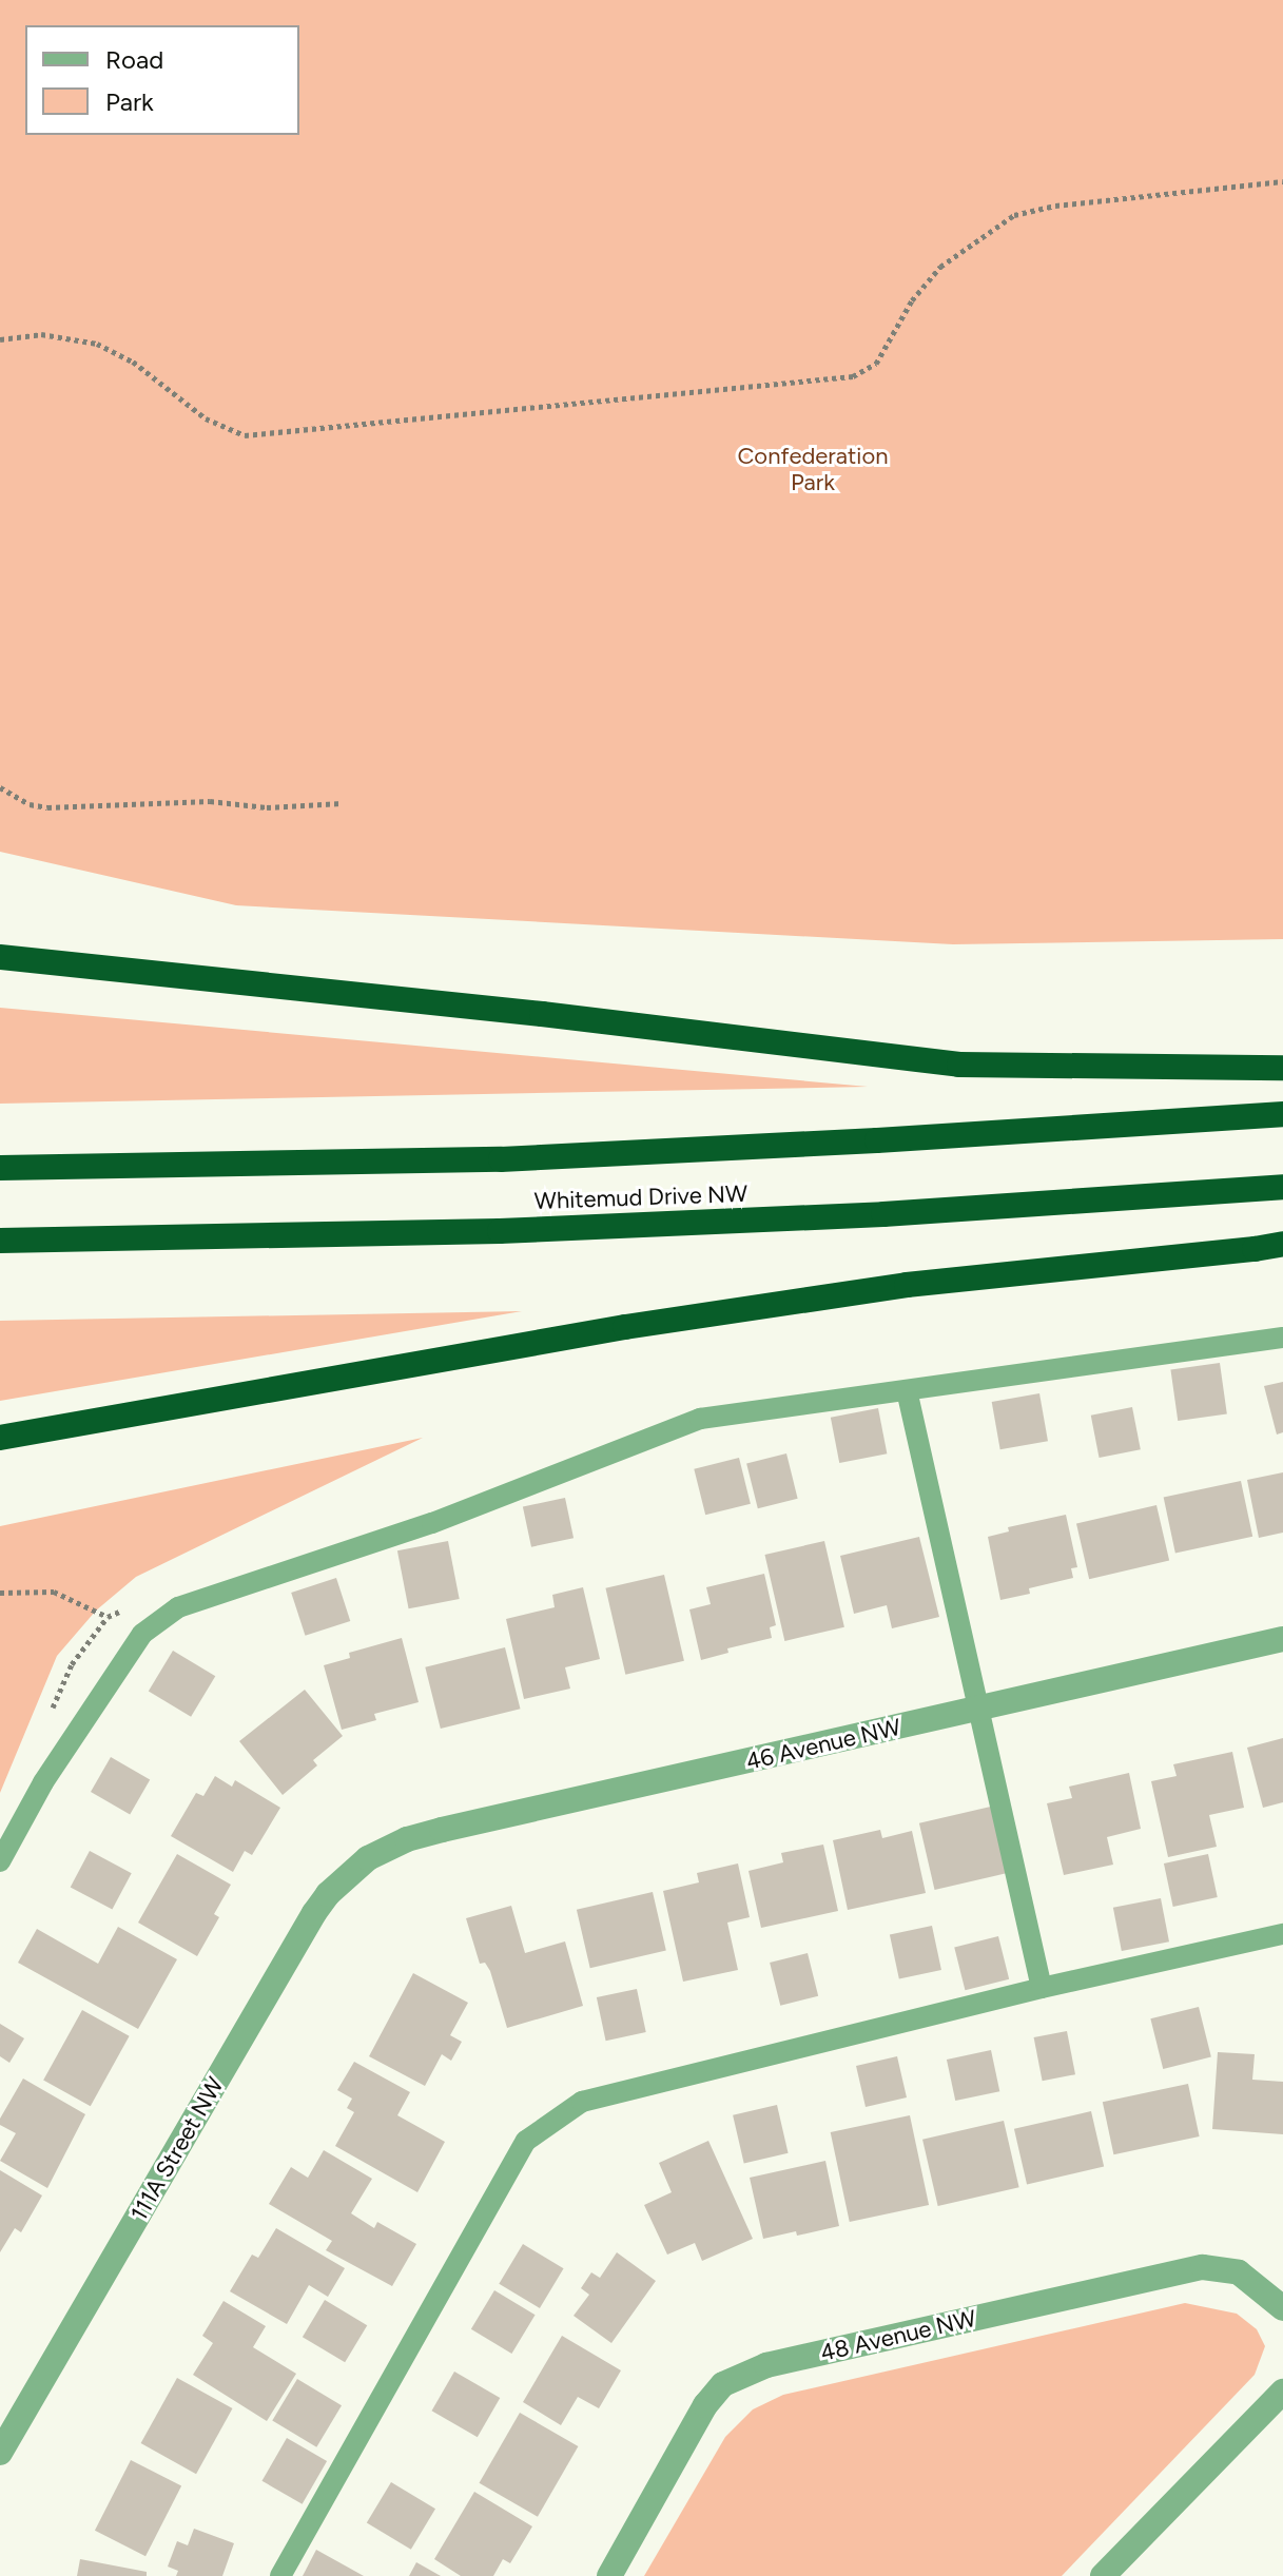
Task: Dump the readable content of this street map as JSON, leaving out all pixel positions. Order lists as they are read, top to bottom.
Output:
{
  "streets": {
    "highway": ["Whitemud Drive NW"],
    "street": ["46 Avenue NW", "111A Street NW", "48 Avenue NW"]
  },
  "crossings": [
    ["46 Avenue NW", "111A Street NW"]
  ],
  "parks": ["Confederation Park"],
  "legend": ["Road", "Park"]
}
